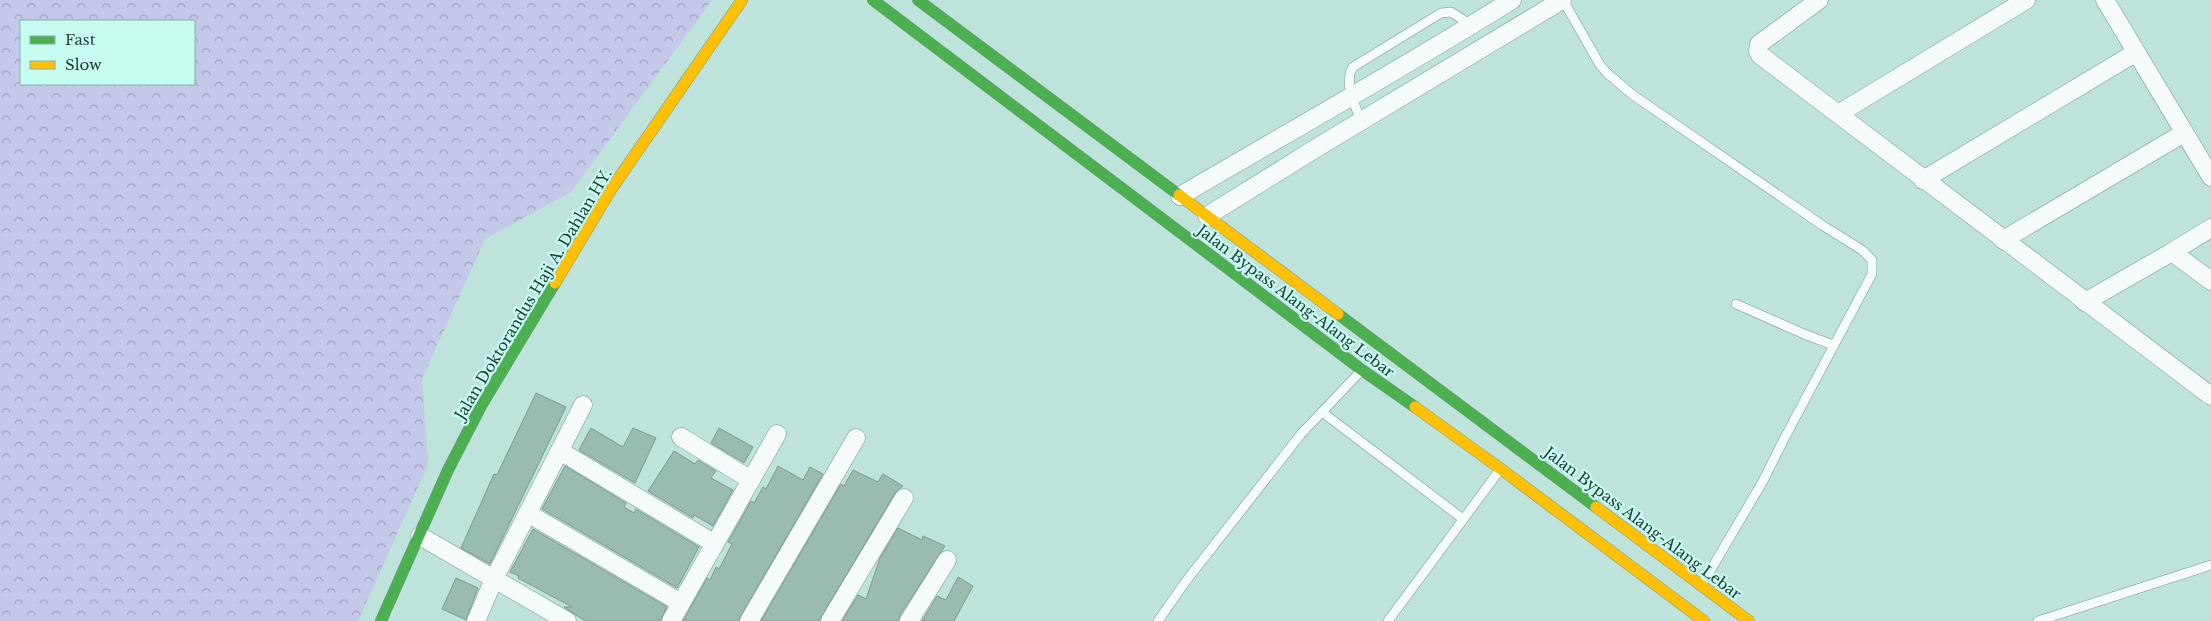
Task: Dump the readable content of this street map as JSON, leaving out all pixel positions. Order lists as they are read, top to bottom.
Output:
{
  "streets": {
    "main road": ["Jalan Doktorandus Haji A. Dahlan HY.", "Jalan Bypass Alang-Alang Lebar"]
  },
  "legend": ["Fast", "Slow"]
}
